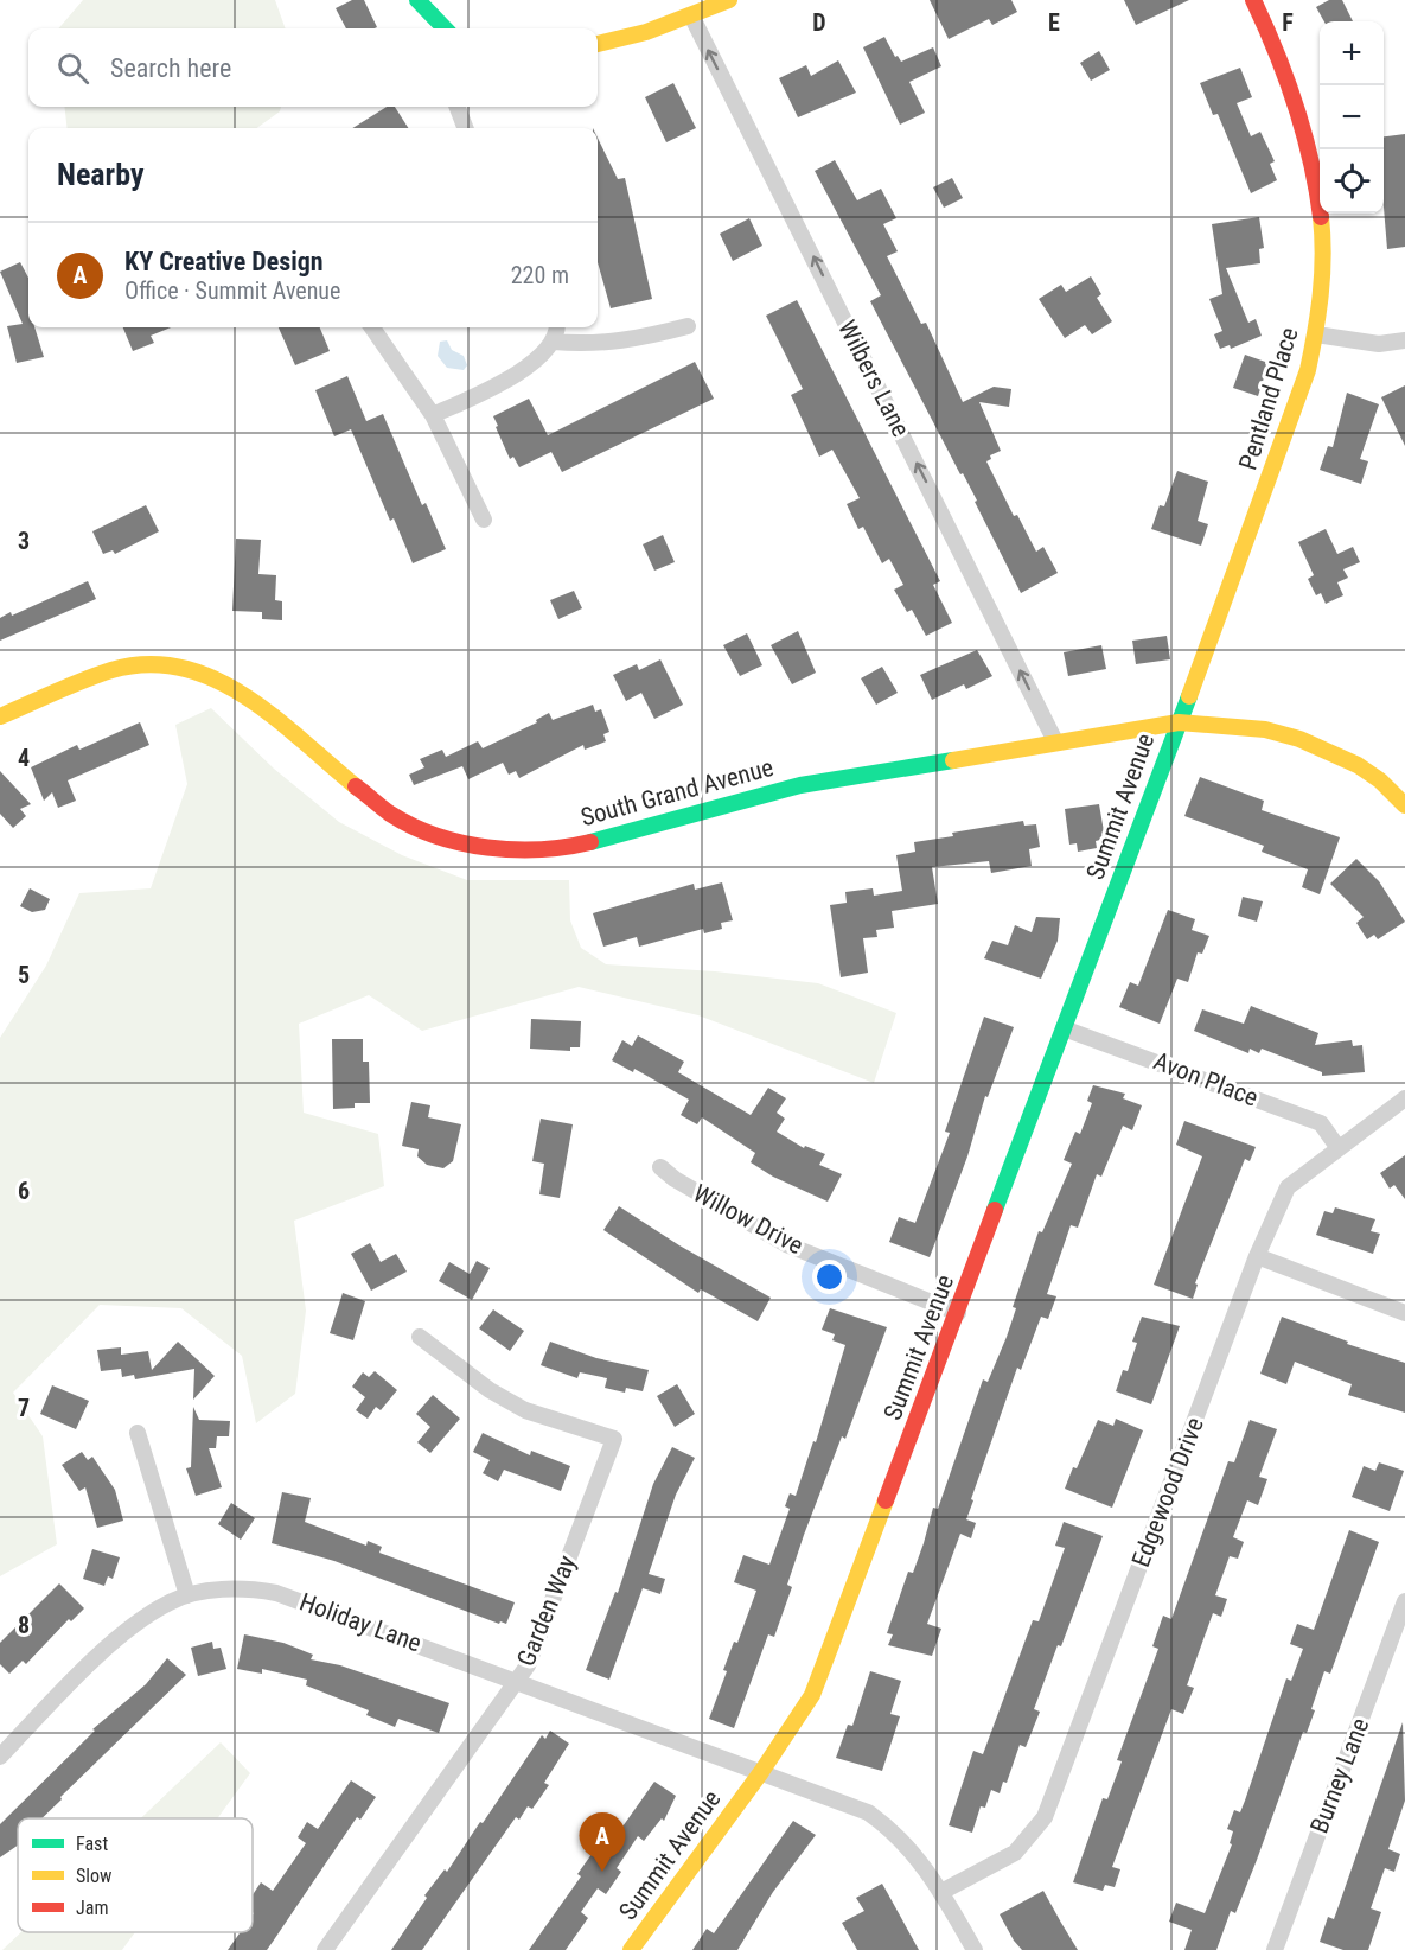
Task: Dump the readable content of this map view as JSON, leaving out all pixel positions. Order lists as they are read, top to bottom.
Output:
{
  "streets": {
    "street": [
      "Wilbers Lane",
      "Pentland Place",
      "South Grand Avenue",
      "Summit Avenue",
      "Avon Place",
      "Willow Drive",
      "Edgewood Drive",
      "Garden Way",
      "Holiday Lane",
      "Burney Lane"
    ]
  },
  "crossings": [
    ["Wilbers Lane", "South Grand Avenue"],
    ["Pentland Place", "South Grand Avenue"],
    ["Pentland Place", "Summit Avenue"],
    ["South Grand Avenue", "Summit Avenue"],
    ["Summit Avenue", "Avon Place"],
    ["Summit Avenue", "Willow Drive"],
    ["Summit Avenue", "Holiday Lane"],
    ["Avon Place", "Edgewood Drive"],
    ["Garden Way", "Holiday Lane"]
  ],
  "one_way": ["Wilbers Lane"],
  "legend": ["Fast", "Slow", "Jam"],
  "page": {
    "map_buttons": ["+", "−"],
    "search": "Search here",
    "heading": "Nearby",
    "list": [
      {
        "mark": "A",
        "name": "KY Creative Design",
        "note": "Office · Summit Avenue",
        "value": "220 m"
      }
    ],
    "pins": "A"
  },
  "grid": {
    "columns": ["D", "E", "F"],
    "rows": [
      "3",
      "4",
      "5",
      "6",
      "7",
      "8"
    ]
  }
}
